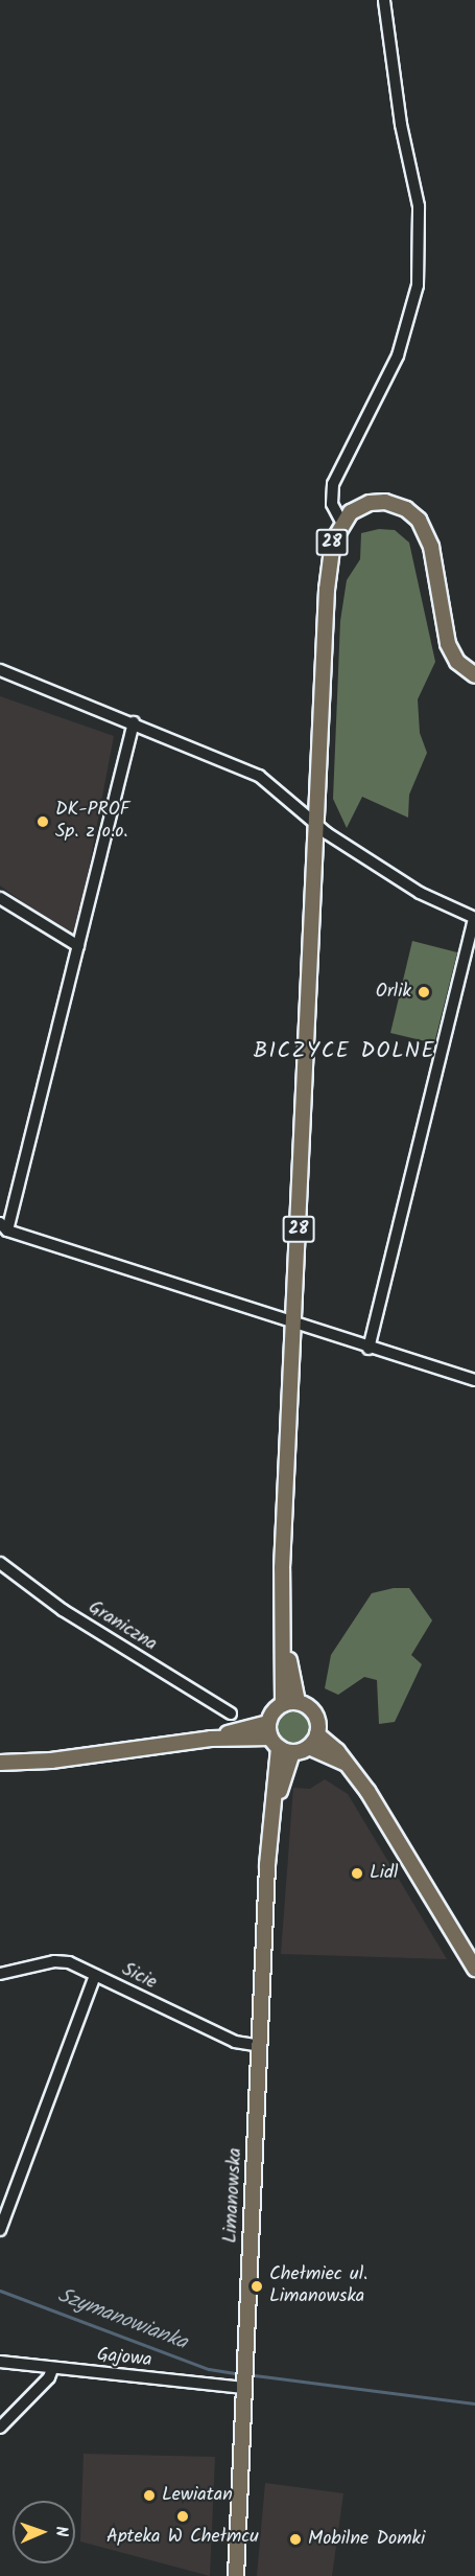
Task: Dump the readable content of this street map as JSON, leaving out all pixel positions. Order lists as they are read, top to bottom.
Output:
{
  "streets": {
    "main road": ["28", "Limanowska"],
    "street": ["Graniczna", "Sicie", "Gajowa"]
  },
  "crossings": [
    ["28", "Limanowska"],
    ["Sicie", "Limanowska"],
    ["Limanowska", "Gajowa"]
  ],
  "districts": ["BICZYCE DOLNE"],
  "water": ["Szymanowianka"],
  "places": [
    "DK-PROF Sp. z o.o.",
    "Orlik",
    "Lidl",
    "Chełmiec ul. Limanowska",
    "Lewiatan",
    "Apteka W Chełmcu",
    "Mobilne Domki"
  ],
  "north": "right"
}
